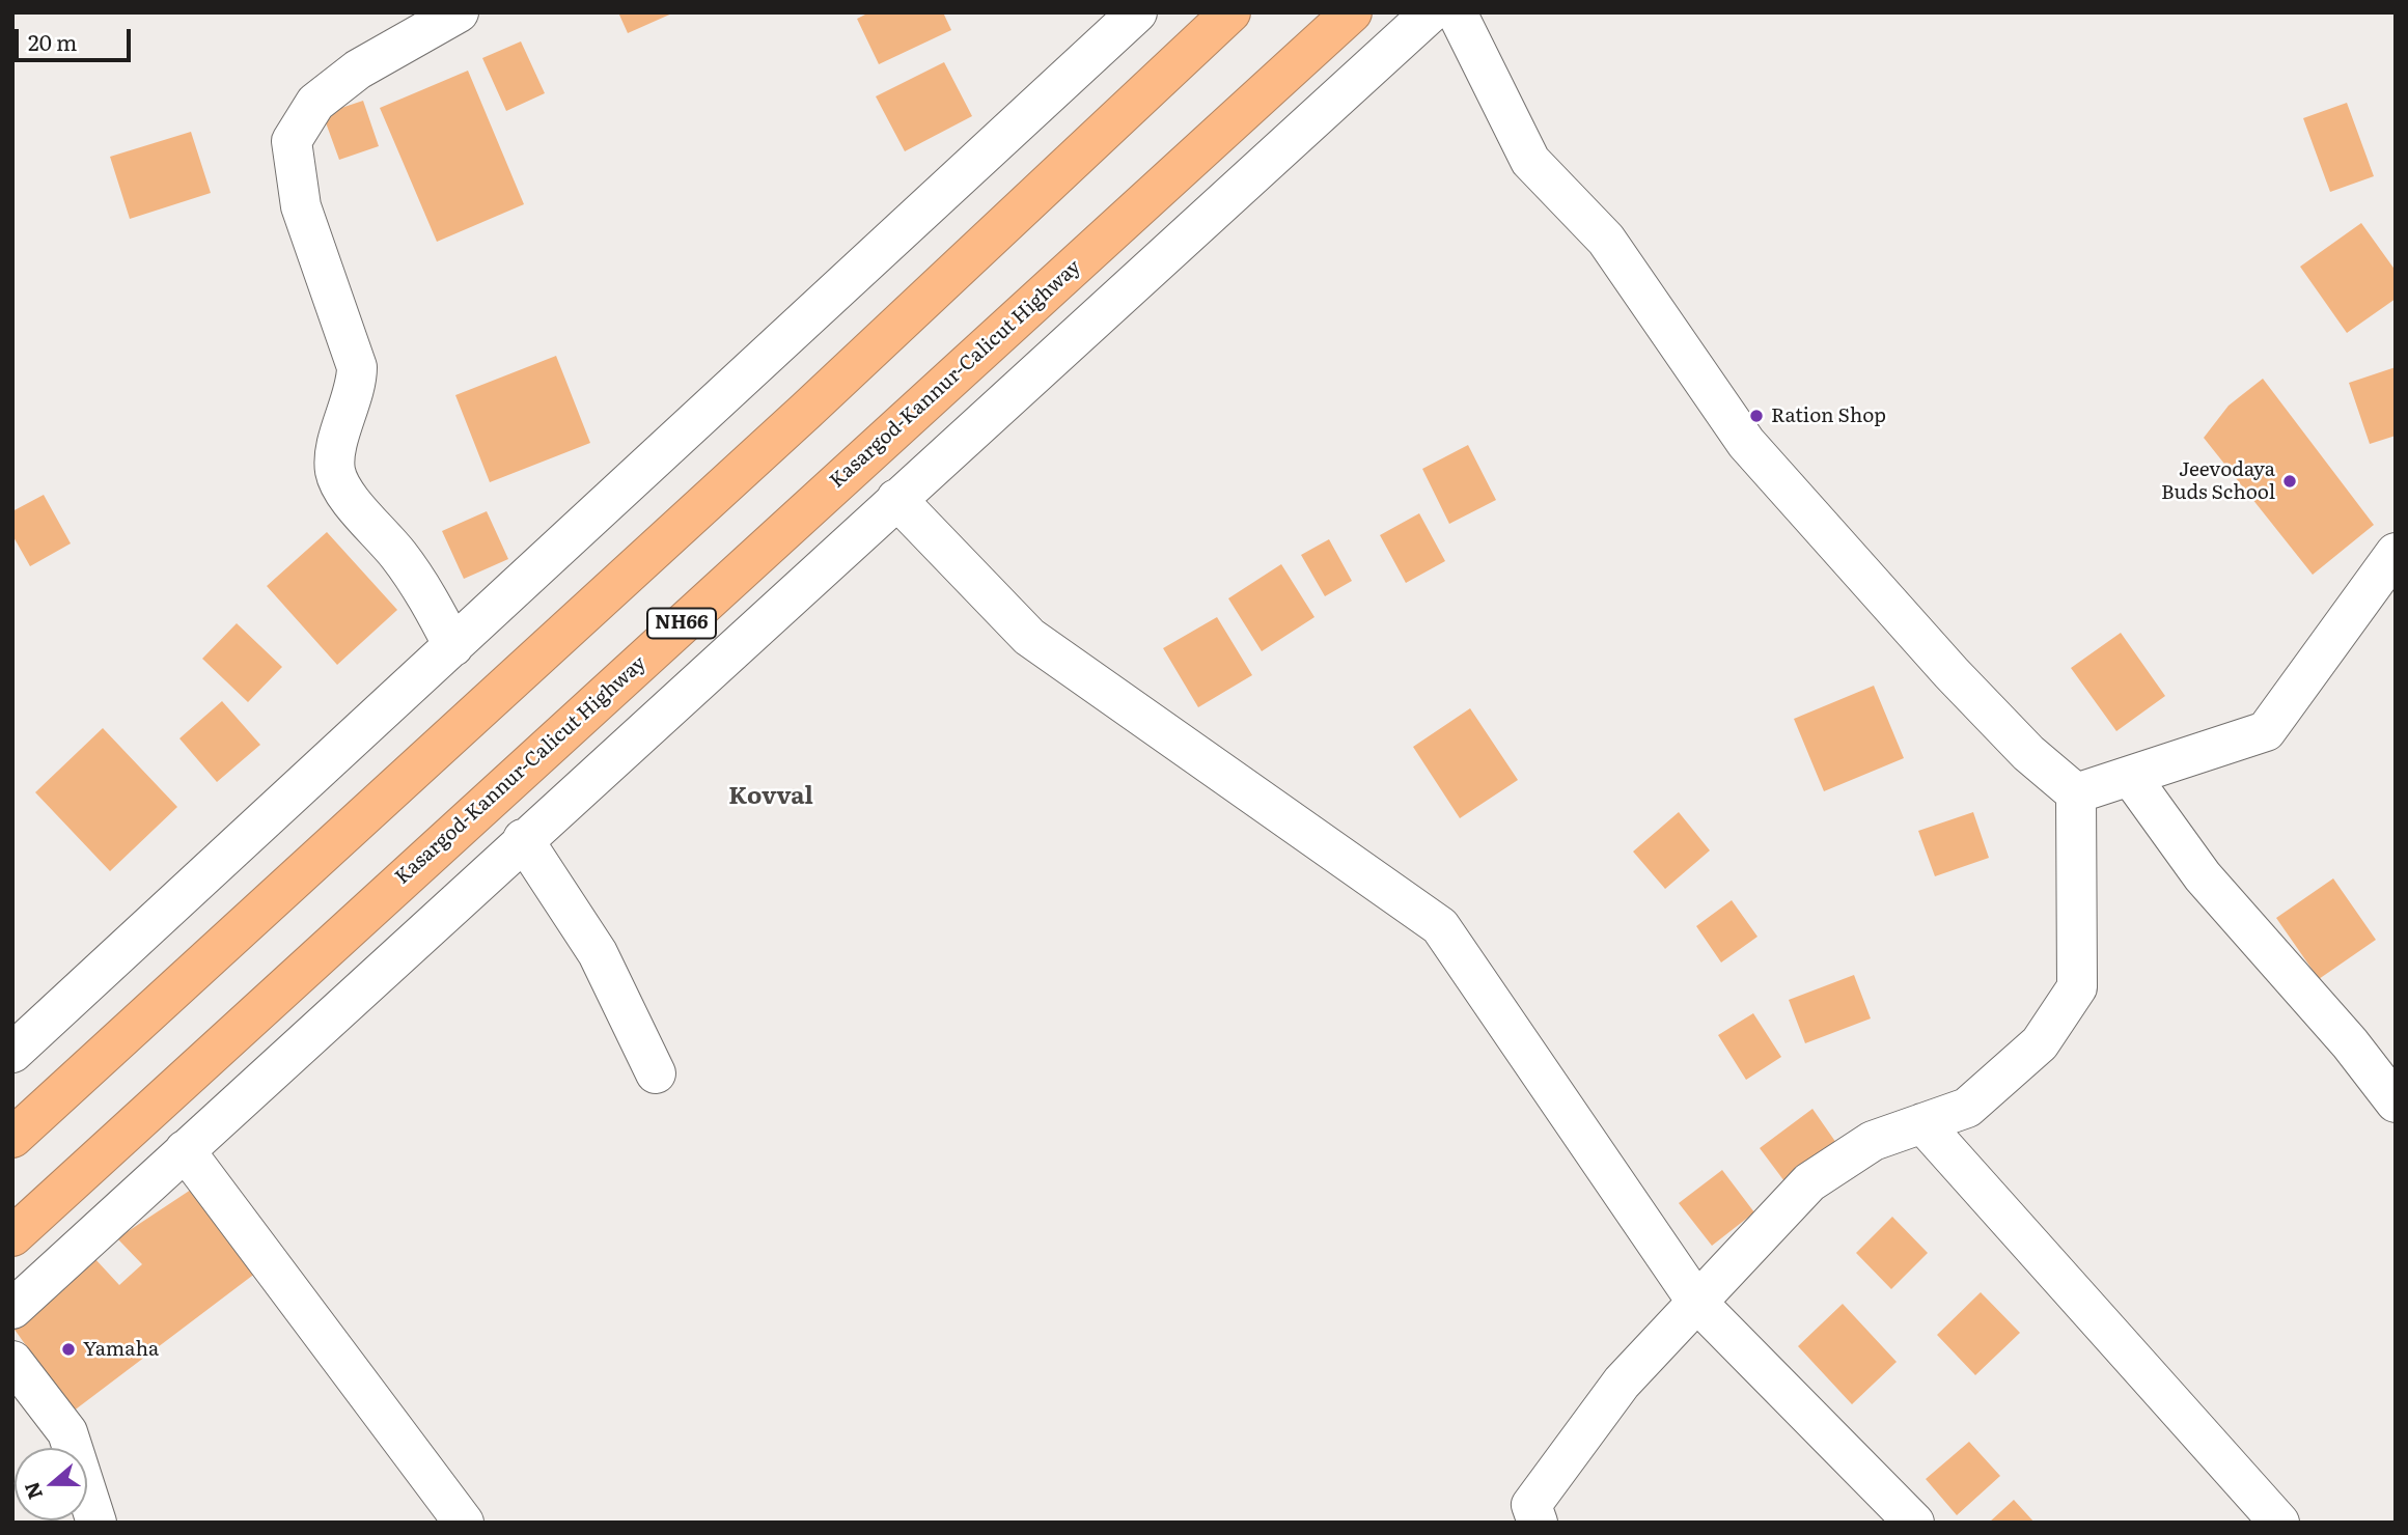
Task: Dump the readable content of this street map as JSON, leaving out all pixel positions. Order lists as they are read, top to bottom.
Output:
{
  "streets": {
    "highway": ["Kasargod-Kannur-Calicut Highway", "NH66"]
  },
  "districts": ["Kovval"],
  "places": ["Ration Shop", "Jeevodaya Buds School", "Yamaha"],
  "scale_bar": "20 m",
  "north": "left"
}
